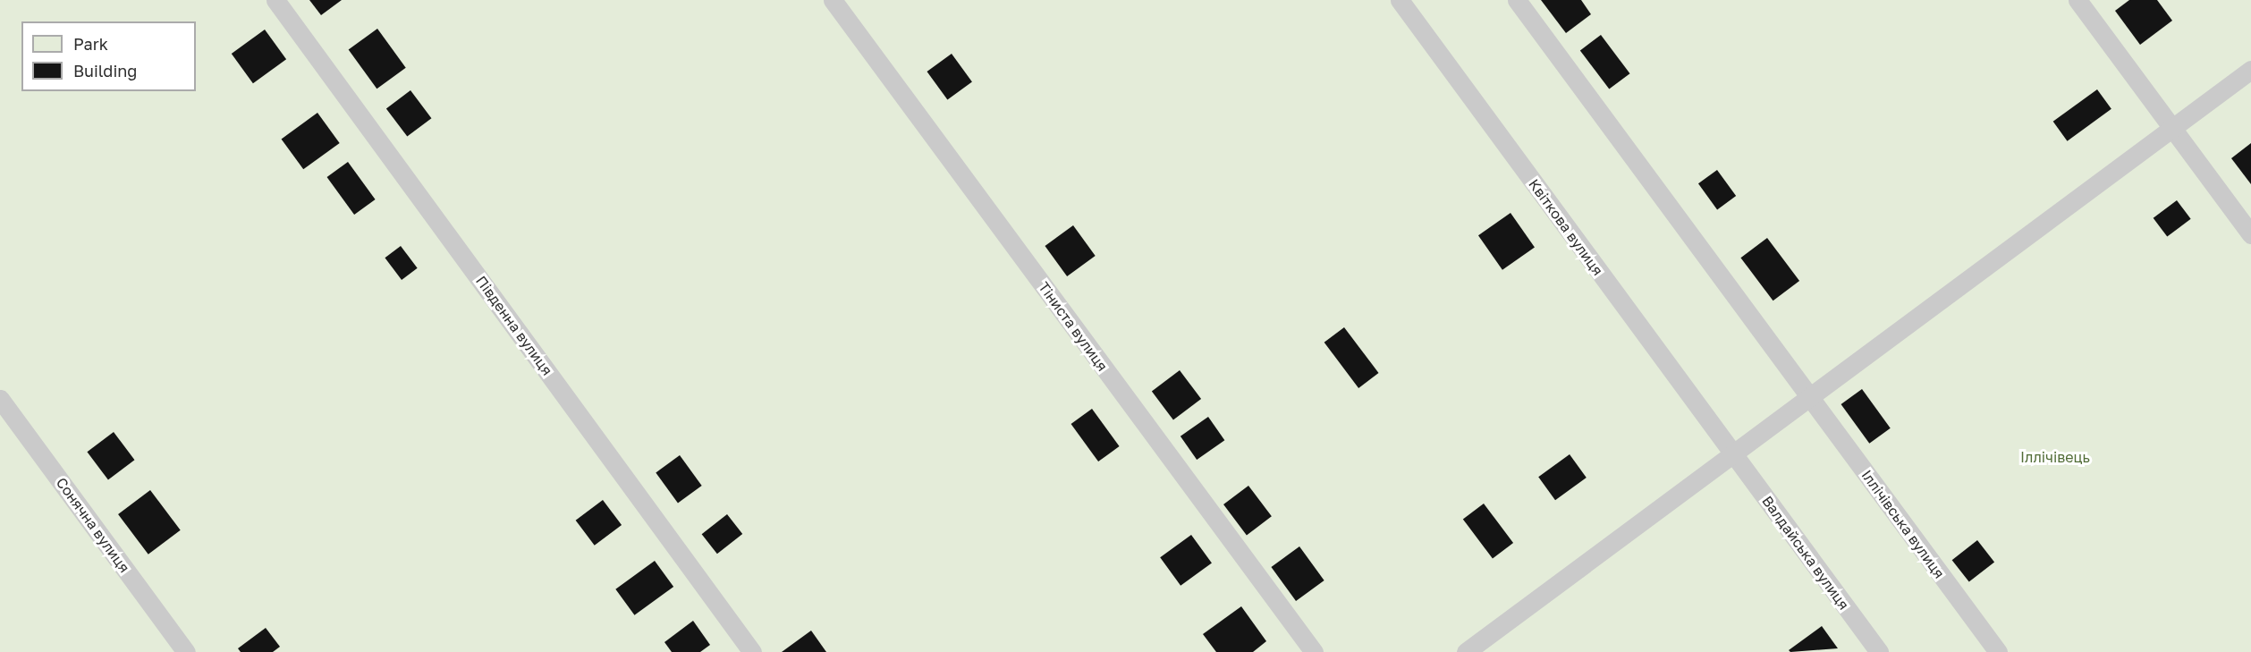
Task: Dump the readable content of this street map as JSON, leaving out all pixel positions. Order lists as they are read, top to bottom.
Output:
{
  "streets": {
    "lane": [
      "Квіткова вулиця",
      "Південна вулиця",
      "Тіниста вулиця",
      "Іллічівська вулиця",
      "Сонячна вулиця",
      "Валдайська вулиця"
    ]
  },
  "crossings": [
    ["Квіткова вулиця", "Валдайська вулиця"]
  ],
  "parks": ["Іллічівець"],
  "legend": ["Park", "Building"]
}
